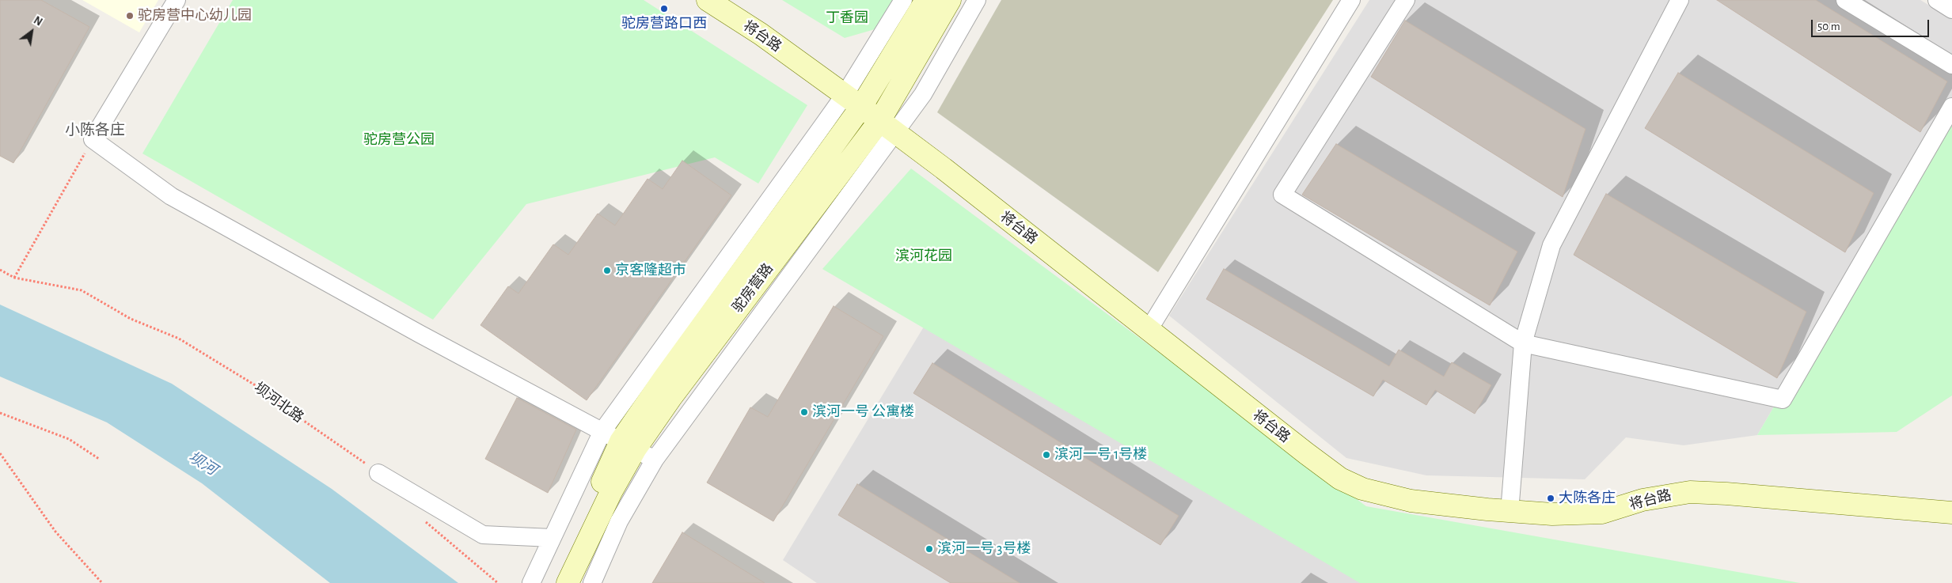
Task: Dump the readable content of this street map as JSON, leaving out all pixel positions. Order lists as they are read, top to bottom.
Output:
{
  "streets": {
    "street": ["将台路", "驼房营路"],
    "path": ["坝河北路"]
  },
  "crossings": [
    ["将台路", "驼房营路"]
  ],
  "districts": ["小陈各庄"],
  "water": ["坝河"],
  "parks": ["丁香园", "驼房营公园", "滨河花园"],
  "places": [
    "驼房营路口西",
    "驼房营中心幼儿园",
    "京客隆超市",
    "滨河一号 公寓楼",
    "滨河一号 1号楼",
    "大陈各庄",
    "滨河一号 3号楼"
  ],
  "scale_bar": "50 m",
  "north": "top right"
}
